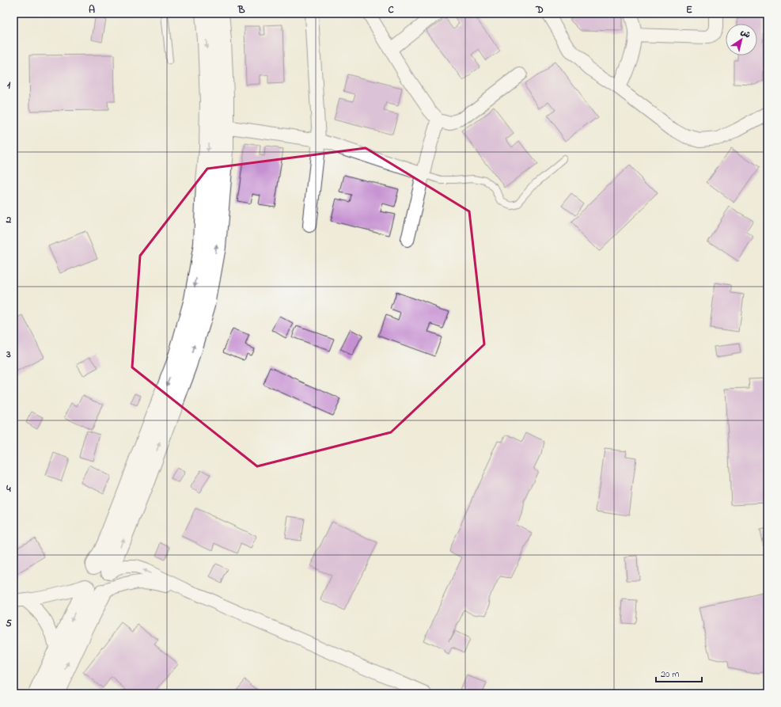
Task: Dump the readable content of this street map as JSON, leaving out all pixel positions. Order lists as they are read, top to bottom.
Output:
{
  "scale_bar": "20 m",
  "north": "top right",
  "grid": {
    "columns": [
      "A",
      "B",
      "C",
      "D",
      "E"
    ],
    "rows": [
      "1",
      "2",
      "3",
      "4",
      "5"
    ]
  }
}
